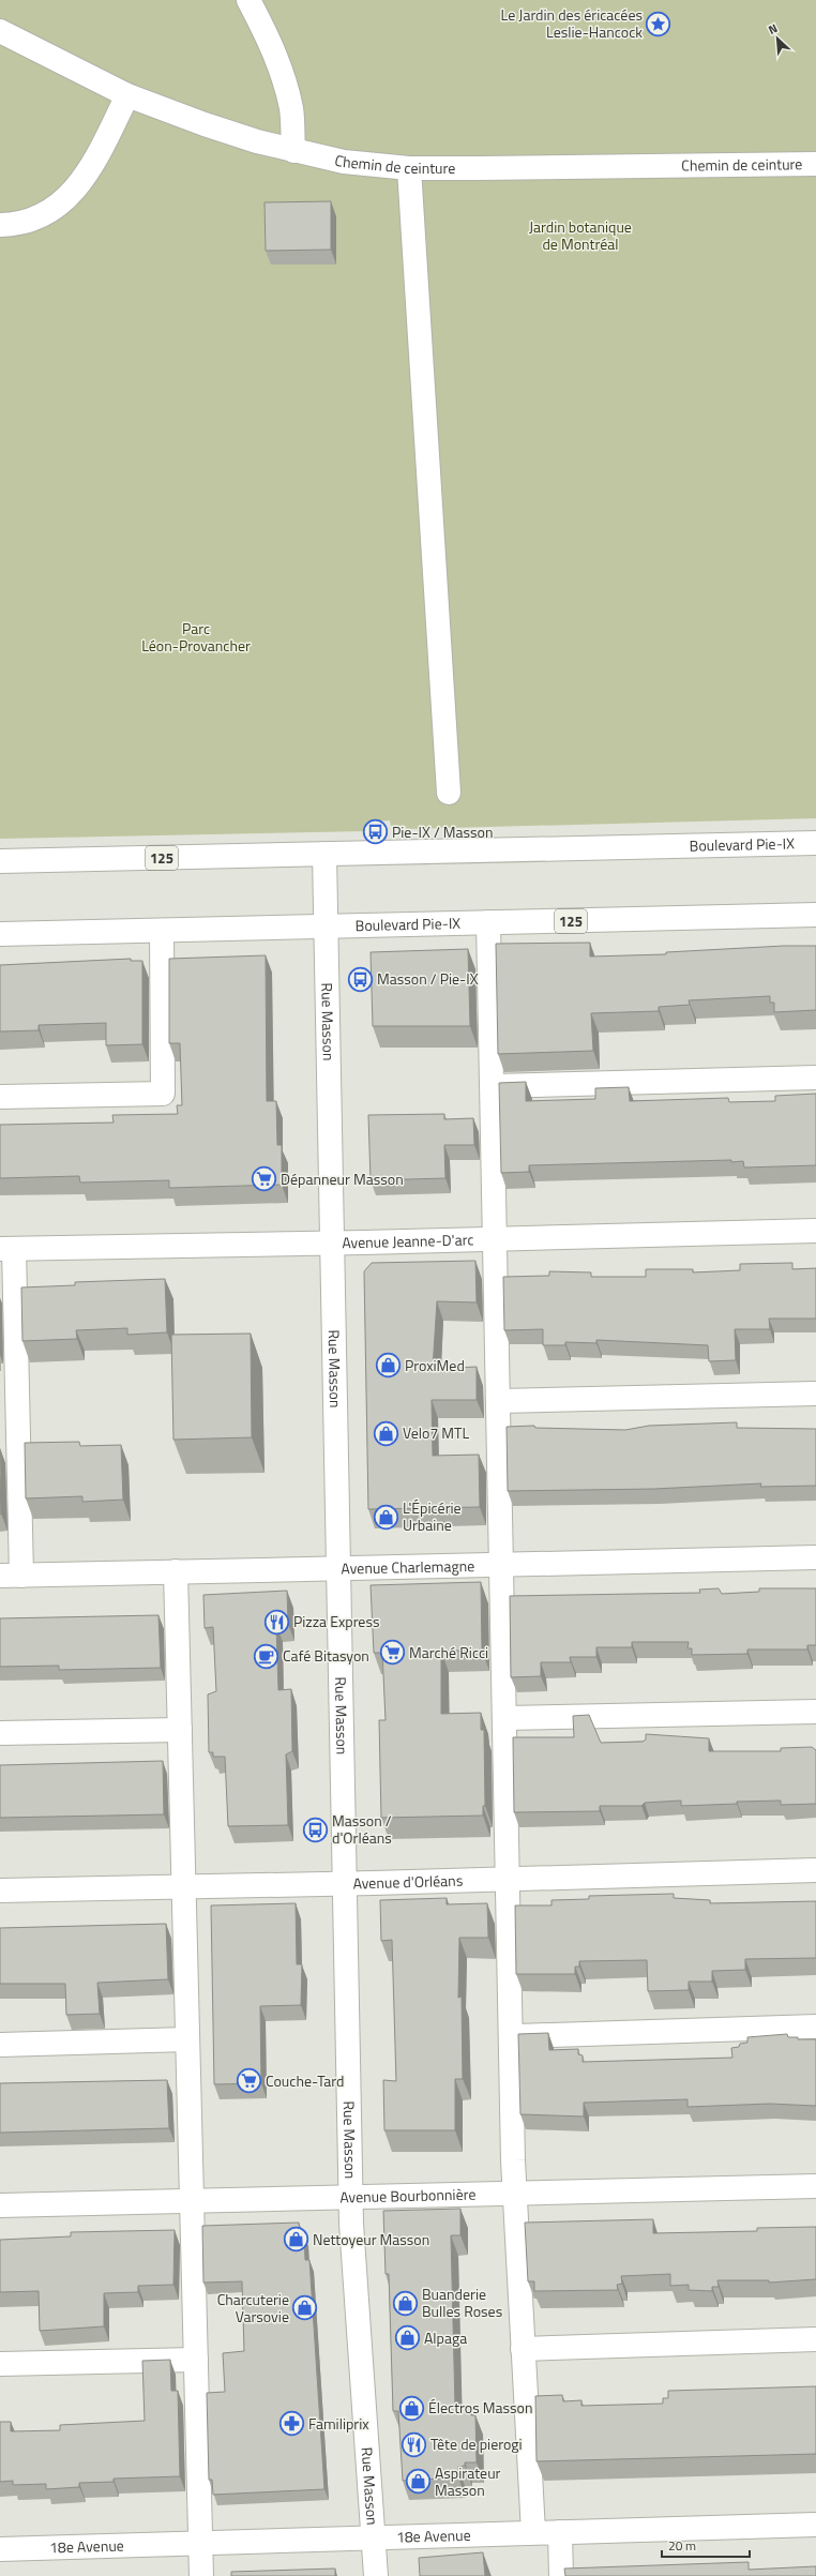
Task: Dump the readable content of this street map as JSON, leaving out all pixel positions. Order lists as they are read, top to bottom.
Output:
{
  "streets": {
    "street": [
      "Chemin de ceinture",
      "Boulevard Pie-IX",
      "125",
      "Rue Masson",
      "Avenue Jeanne-D'arc",
      "Avenue Charlemagne",
      "Avenue d'Orléans",
      "Avenue Bourbonnière",
      "18e Avenue"
    ]
  },
  "crossings": [
    ["Boulevard Pie-IX", "Rue Masson"],
    ["Rue Masson", "Avenue Jeanne-D'arc"],
    ["Rue Masson", "Avenue Charlemagne"],
    ["Rue Masson", "Avenue d'Orléans"],
    ["Rue Masson", "Avenue Bourbonnière"],
    ["Rue Masson", "18e Avenue"]
  ],
  "parks": ["Jardin botanique de Montréal", "Parc Léon-Provancher"],
  "places": {
    "place": ["Le Jardin des éricacées Leslie-Hancock"],
    "bus stop": ["Pie-IX / Masson", "Masson / Pie-IX", "Masson / d'Orléans"],
    "supermarket": ["Dépanneur Masson", "Marché Ricci", "Couche-Tard"],
    "shop": [
      "ProxiMed",
      "Velo7 MTL",
      "L'Épicérie Urbaine",
      "Nettoyeur Masson",
      "Buanderie Bulles Roses",
      "Charcuterie Varsovie",
      "Alpaga",
      "Électros Masson",
      "Aspirateur Masson"
    ],
    "restaurant": ["Pizza Express", "Tête de pierogi"],
    "cafe": ["Café Bitasyon"],
    "pharmacy": ["Familiprix"]
  },
  "scale_bar": "20 m",
  "north": "top left"
}
